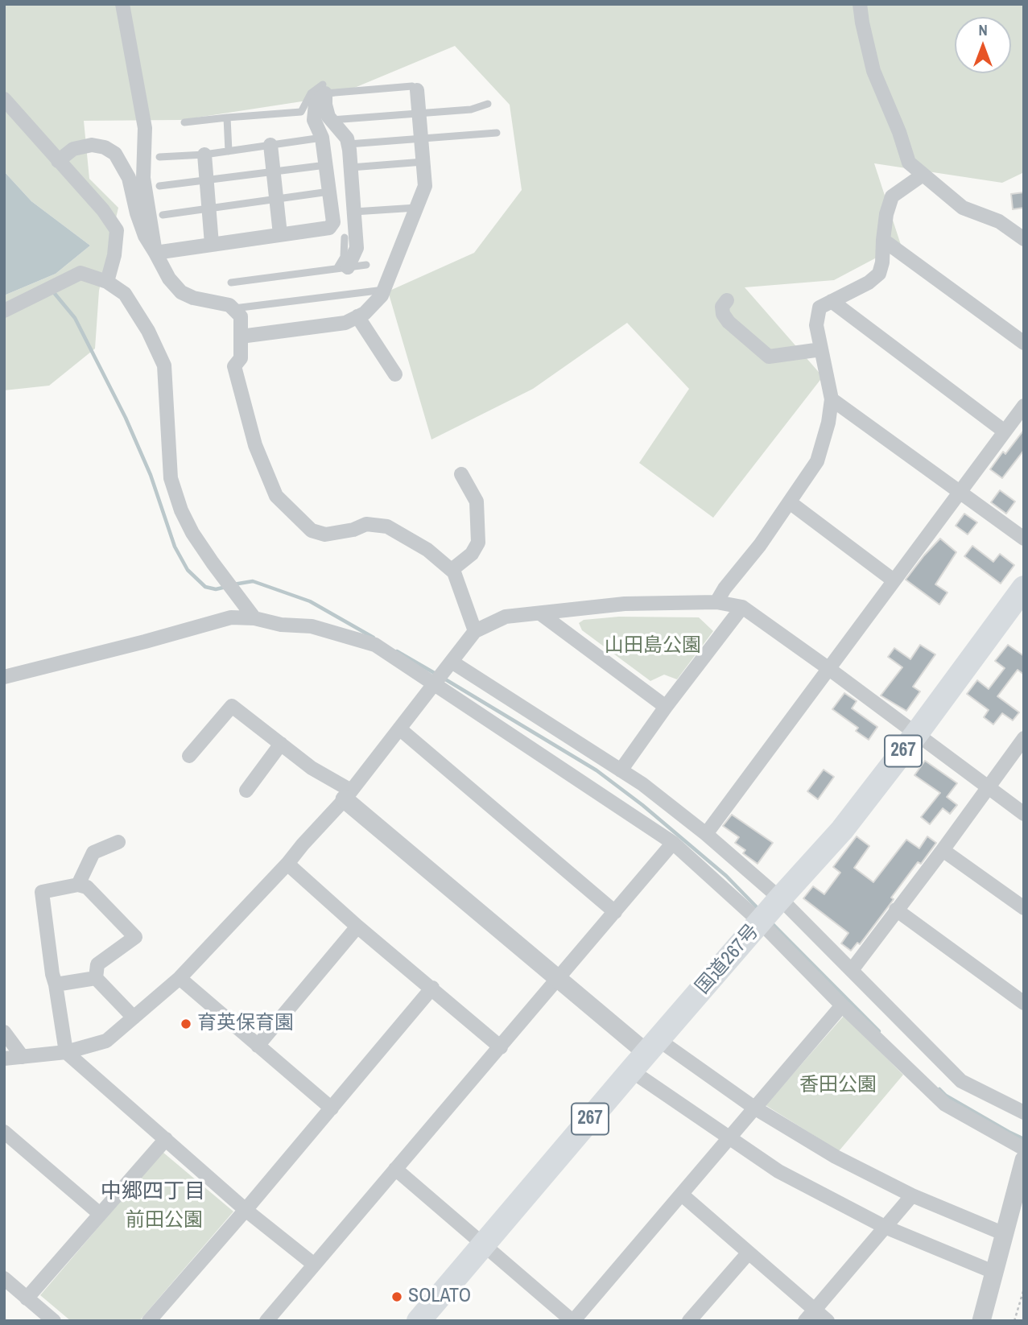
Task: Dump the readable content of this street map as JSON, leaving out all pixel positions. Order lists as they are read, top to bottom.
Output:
{
  "streets": {
    "highway": ["267", "国道267号"]
  },
  "districts": ["中郷四丁目"],
  "parks": ["山田島公園", "香田公園", "前田公園"],
  "places": ["育英保育園", "SOLATO"],
  "north": "top"
}
